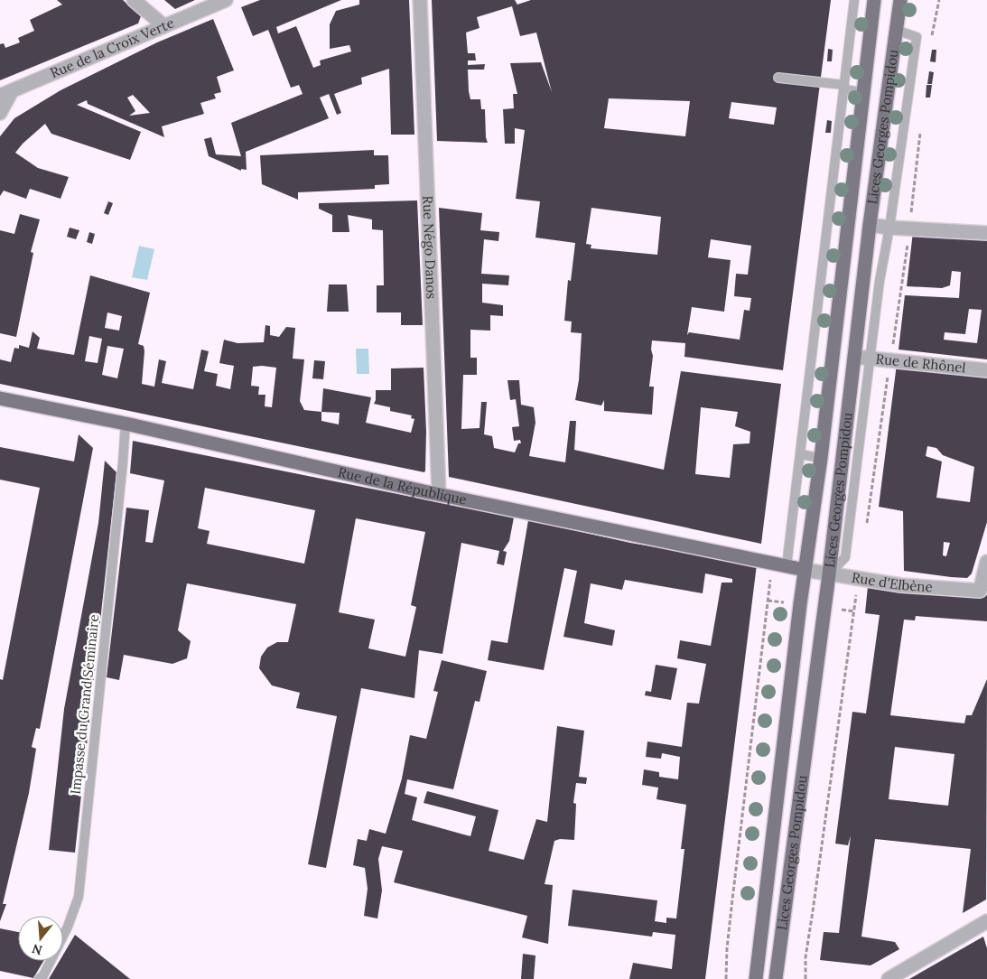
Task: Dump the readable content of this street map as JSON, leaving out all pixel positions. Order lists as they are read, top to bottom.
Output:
{
  "streets": {
    "main road": ["Lices Georges Pompidou", "Rue de la République"],
    "street": [
      "Rue de la Croix Verte",
      "Rue Négo Danos",
      "Rue de Rhônel",
      "Rue d'Elbène"
    ],
    "lane": ["Impasse du Grand Séminaire"]
  },
  "crossings": [
    ["Lices Georges Pompidou", "Rue de Rhônel"],
    ["Lices Georges Pompidou", "Rue de la République"],
    ["Lices Georges Pompidou", "Rue d'Elbène"],
    ["Rue Négo Danos", "Rue de la République"],
    ["Rue de la République", "Rue d'Elbène"],
    ["Rue de la République", "Impasse du Grand Séminaire"]
  ],
  "north": "bottom"
}
